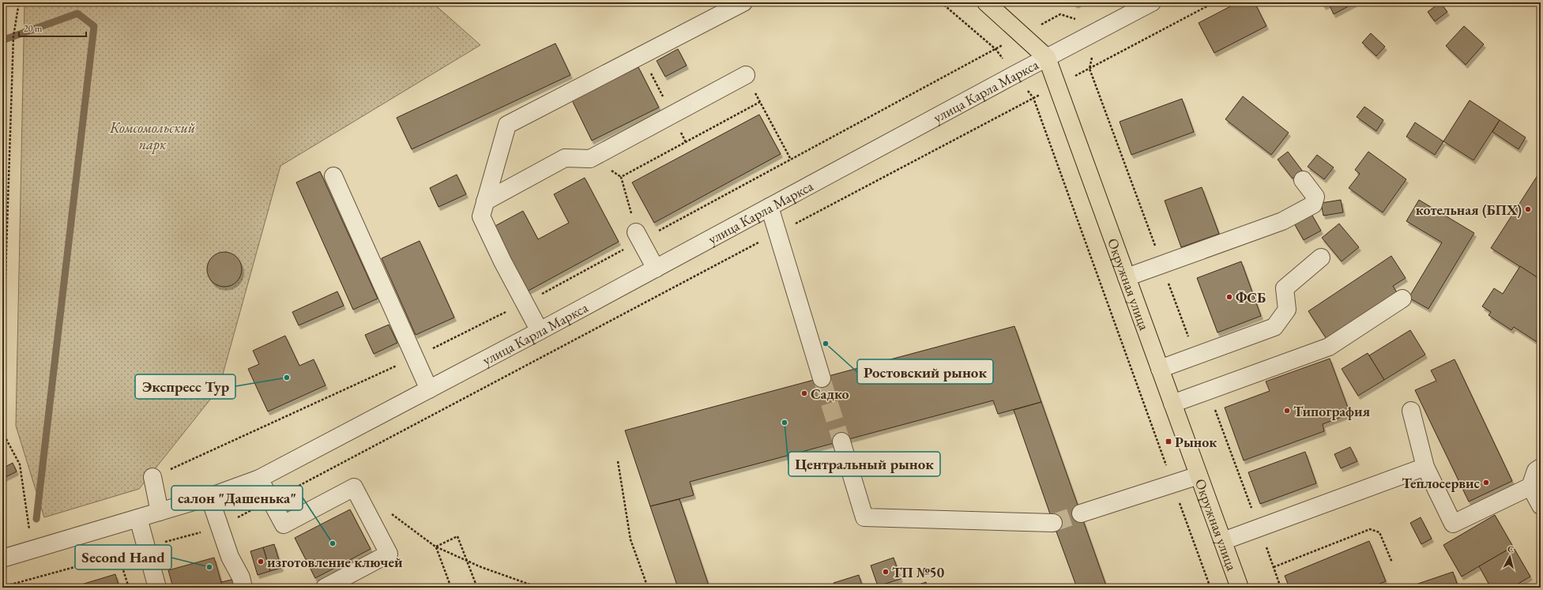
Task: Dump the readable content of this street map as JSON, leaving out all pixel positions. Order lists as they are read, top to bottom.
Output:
{
  "streets": {
    "main road": ["Окружная улица"],
    "street": ["улица Карла Маркса"]
  },
  "crossings": [
    ["улица Карла Маркса", "Окружная улица"]
  ],
  "parks": ["Комсомольский парк"],
  "places": {
    "other": [
      "котельная (БПХ)",
      "ФСБ",
      "Ростовский рынок",
      "Экспресс Тур",
      "Садко",
      "Типография",
      "Центральный рынок",
      "Теплосервис",
      "салон \"Дашенька\"",
      "изготовление ключей",
      "Second Hand",
      "ТП №50"
    ],
    "transit": ["Рынок"]
  },
  "scale_bar": "20 m",
  "north": "top"
}
